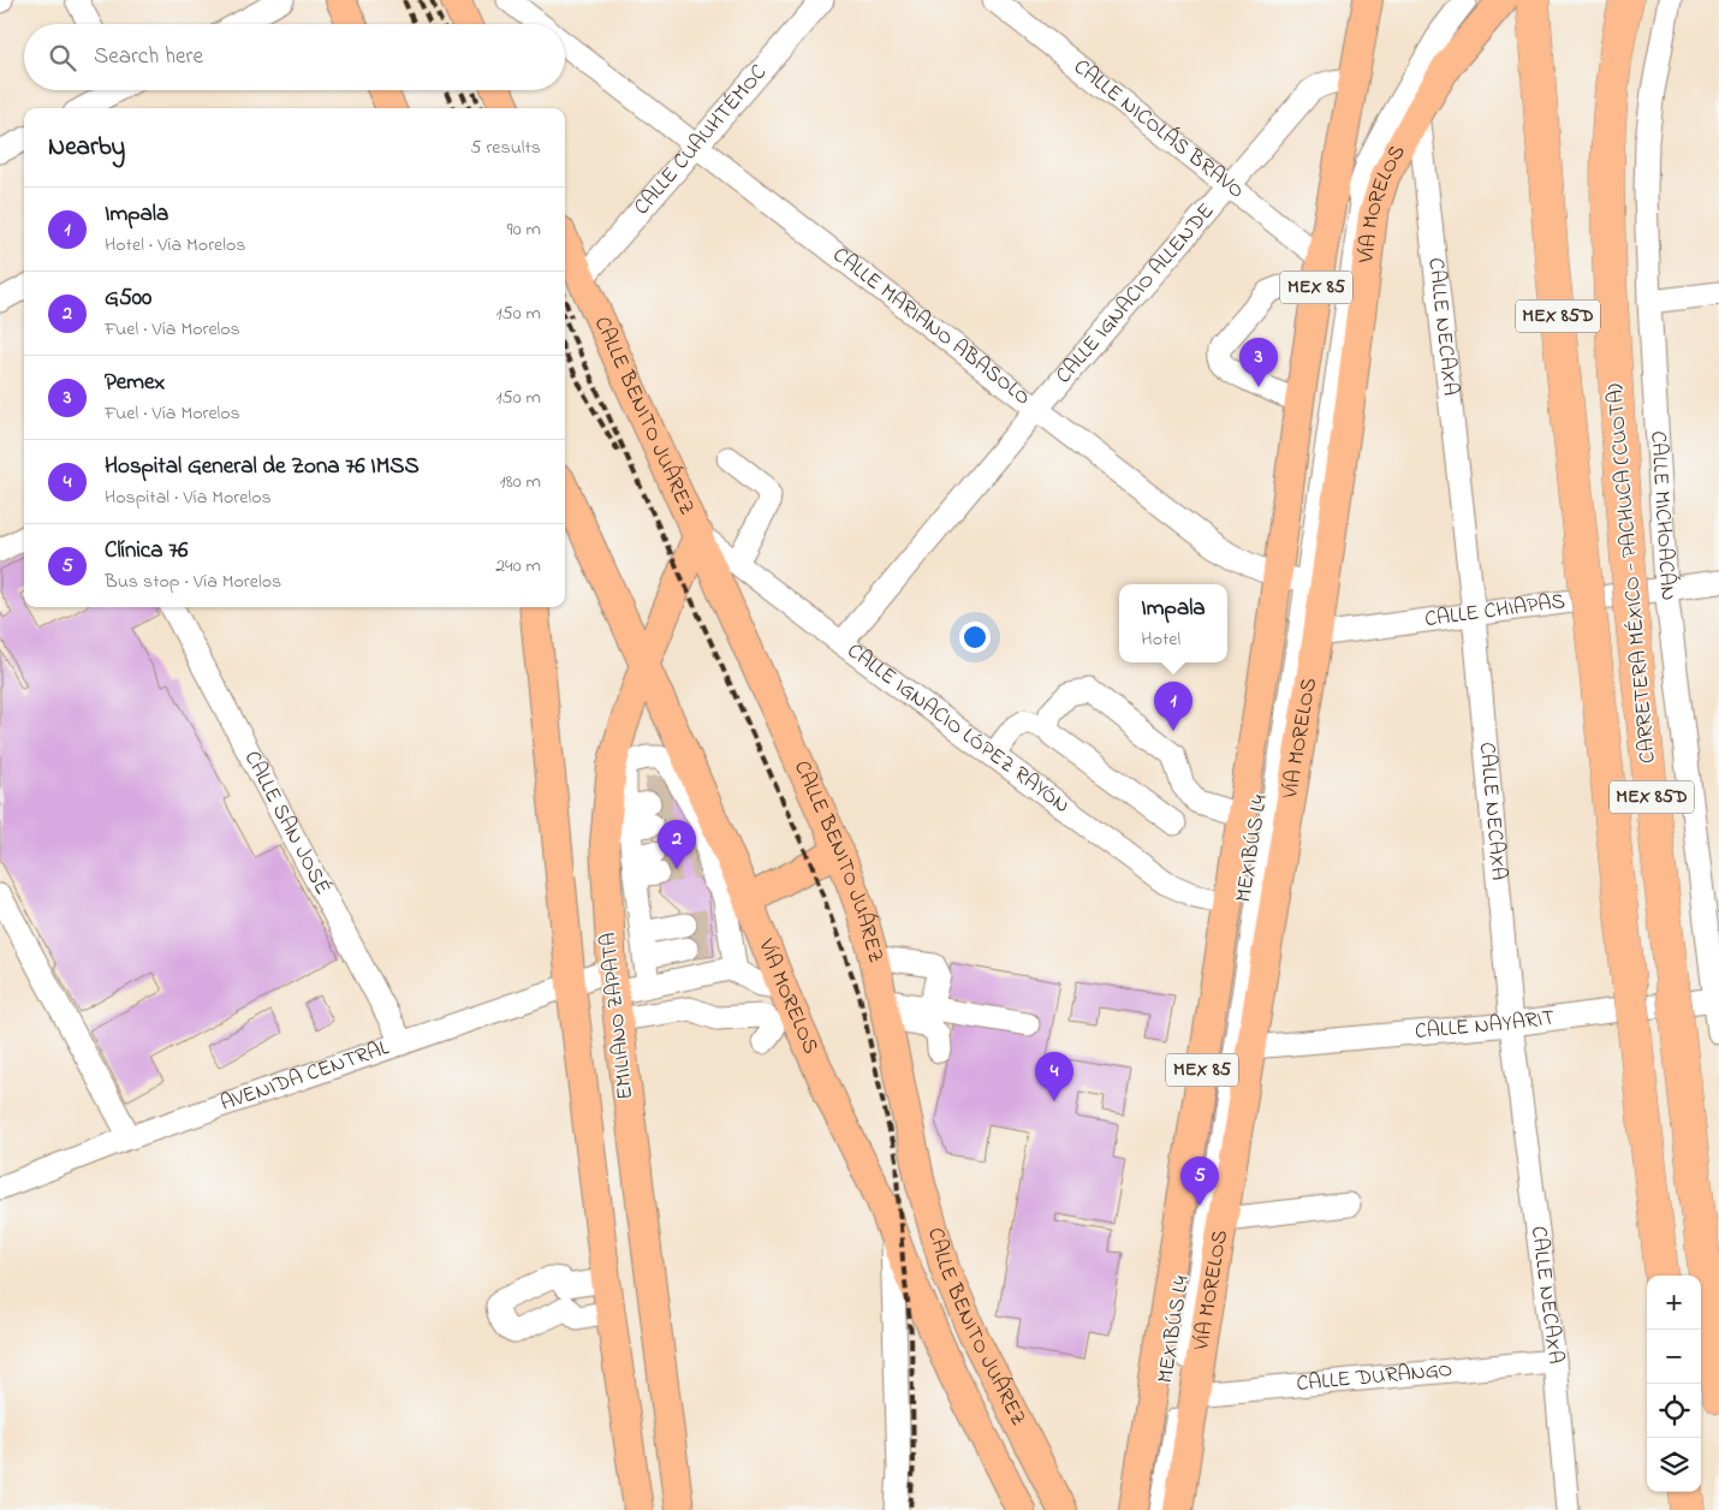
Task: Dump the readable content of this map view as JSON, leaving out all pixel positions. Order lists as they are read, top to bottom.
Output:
{
  "streets": {
    "highway": ["MEX 85D", "CARRETERA MÉXICO - PACHUCA (CUOTA)"],
    "main road": [
      "VÍA MORELOS",
      "MEX 85",
      "CALLE BENITO JUÁREZ",
      "EMILIANO ZAPATA"
    ],
    "street": [
      "CALLE NICOLÁS BRAVO",
      "CALLE CUAUHTÉMOC",
      "CALLE IGNACIO ALLENDE",
      "CALLE NECAXA",
      "CALLE MARIANO ABASOLO",
      "CALLE MICHOACÁN",
      "CALLE CHIAPAS",
      "CALLE IGNACIO LÓPEZ RAYÓN",
      "CALLE SAN JOSÉ",
      "MEXIBÚS L4",
      "CALLE NAYARIT",
      "AVENIDA CENTRAL",
      "CALLE DURANGO"
    ]
  },
  "crossings": [
    ["CALLE NICOLÁS BRAVO", "VÍA MORELOS"],
    ["CALLE NICOLÁS BRAVO", "CALLE IGNACIO ALLENDE"],
    ["CALLE CUAUHTÉMOC", "CALLE MARIANO ABASOLO"],
    ["CALLE CUAUHTÉMOC", "CALLE BENITO JUÁREZ"],
    ["VÍA MORELOS", "CALLE IGNACIO ALLENDE"],
    ["VÍA MORELOS", "CALLE NECAXA"],
    ["VÍA MORELOS", "CALLE MARIANO ABASOLO"],
    ["VÍA MORELOS", "CALLE CHIAPAS"],
    ["VÍA MORELOS", "CALLE IGNACIO LÓPEZ RAYÓN"],
    ["VÍA MORELOS", "MEXIBÚS L4"],
    ["VÍA MORELOS", "EMILIANO ZAPATA"],
    ["VÍA MORELOS", "CALLE NAYARIT"],
    ["VÍA MORELOS", "CALLE DURANGO"],
    ["CALLE IGNACIO ALLENDE", "CALLE MARIANO ABASOLO"],
    ["CALLE IGNACIO ALLENDE", "CALLE IGNACIO LÓPEZ RAYÓN"],
    ["CALLE NECAXA", "CALLE CHIAPAS"],
    ["CALLE NECAXA", "CALLE NAYARIT"],
    ["CALLE NECAXA", "CALLE DURANGO"],
    ["CALLE BENITO JUÁREZ", "CALLE IGNACIO LÓPEZ RAYÓN"],
    ["CALLE BENITO JUÁREZ", "EMILIANO ZAPATA"],
    ["CALLE MICHOACÁN", "CALLE CHIAPAS"],
    ["CALLE MICHOACÁN", "CALLE NAYARIT"],
    ["CALLE CHIAPAS", "MEXIBÚS L4"],
    ["CALLE IGNACIO LÓPEZ RAYÓN", "EMILIANO ZAPATA"],
    ["CALLE SAN JOSÉ", "AVENIDA CENTRAL"],
    ["EMILIANO ZAPATA", "AVENIDA CENTRAL"]
  ],
  "page": {
    "search": "Search here",
    "heading": ["Nearby", "5 results"],
    "list": [
      {
        "mark": "1",
        "name": "Impala",
        "note": "Hotel · Vía Morelos",
        "value": "90 m"
      },
      {
        "mark": "2",
        "name": "G500",
        "note": "Fuel · Vía Morelos",
        "value": "150 m"
      },
      {
        "mark": "3",
        "name": "Pemex",
        "note": "Fuel · Vía Morelos",
        "value": "150 m"
      },
      {
        "mark": "4",
        "name": "Hospital General de Zona 76 IMSS",
        "note": "Hospital · Vía Morelos",
        "value": "180 m"
      },
      {
        "mark": "5",
        "name": "Clínica 76",
        "note": "Bus stop · Vía Morelos",
        "value": "240 m"
      }
    ],
    "pins": [
      "3",
      "1",
      "2",
      "4",
      "5"
    ],
    "popup": ["Impala", "Hotel"],
    "map_buttons": ["+", "−"]
  }
}
